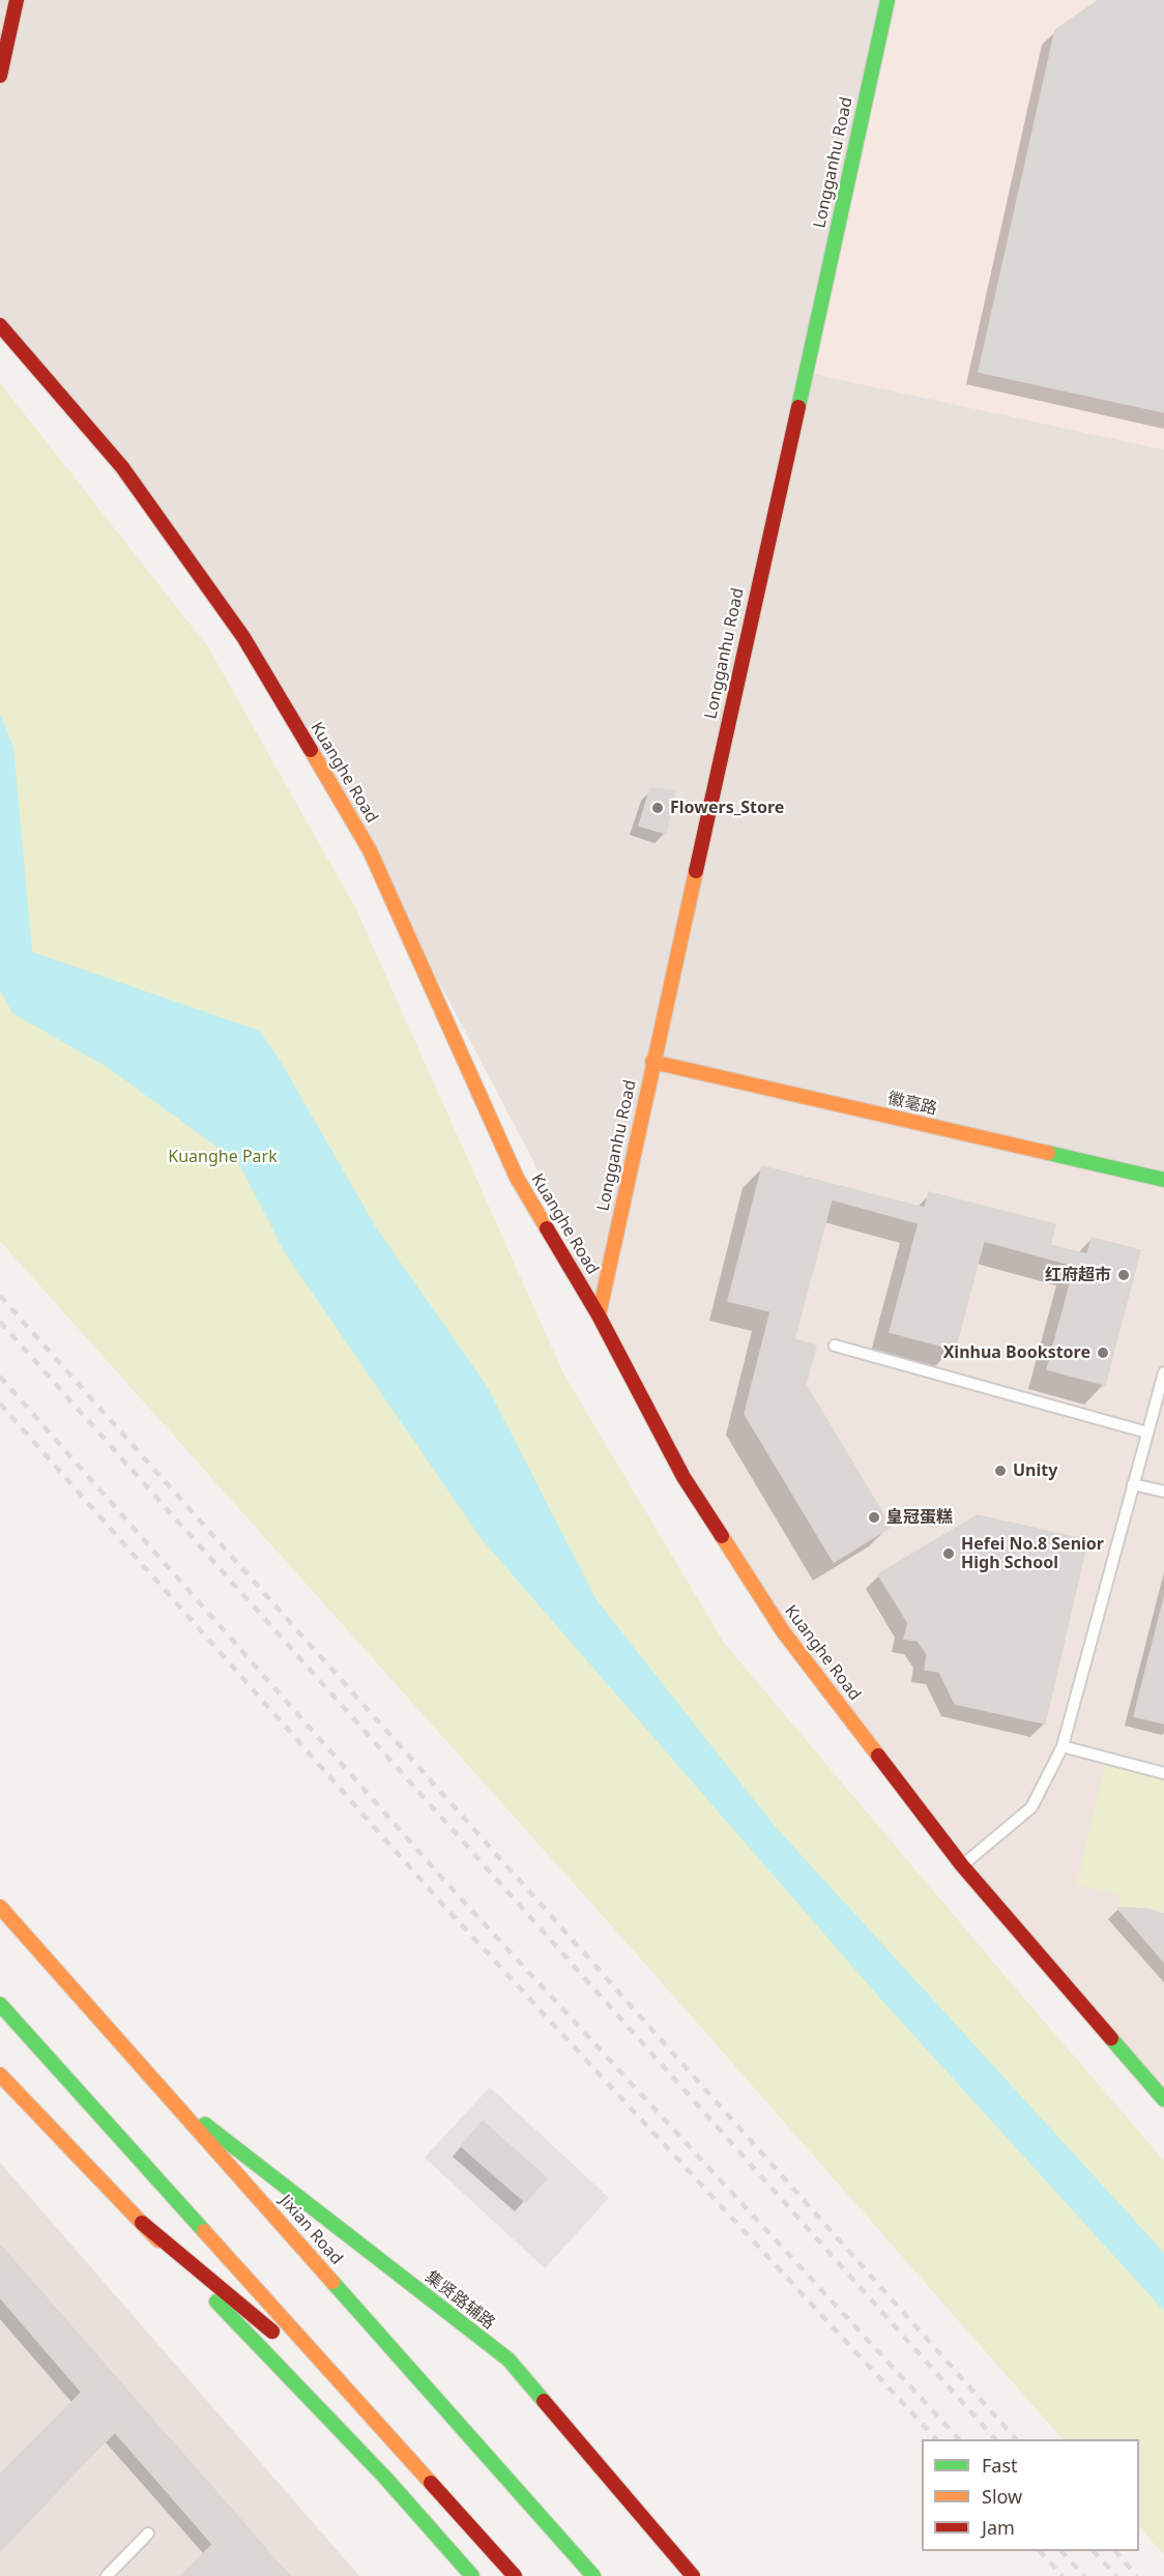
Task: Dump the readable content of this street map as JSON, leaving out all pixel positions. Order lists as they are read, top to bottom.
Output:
{
  "streets": {
    "main road": [
      "Longganhu Road",
      "Kuanghe Road",
      "徽毫路",
      "Jixian Road",
      "集贤路辅路"
    ]
  },
  "crossings": [
    ["Longganhu Road", "Kuanghe Road"],
    ["Longganhu Road", "徽毫路"],
    ["Jixian Road", "集贤路辅路"]
  ],
  "parks": ["Kuanghe Park"],
  "places": [
    "Flowers_Store",
    "红府超市",
    "Xinhua Bookstore",
    "Unity",
    "皇冠蛋糕",
    "Hefei No.8 Senior High School"
  ],
  "legend": ["Fast", "Slow", "Jam"]
}
